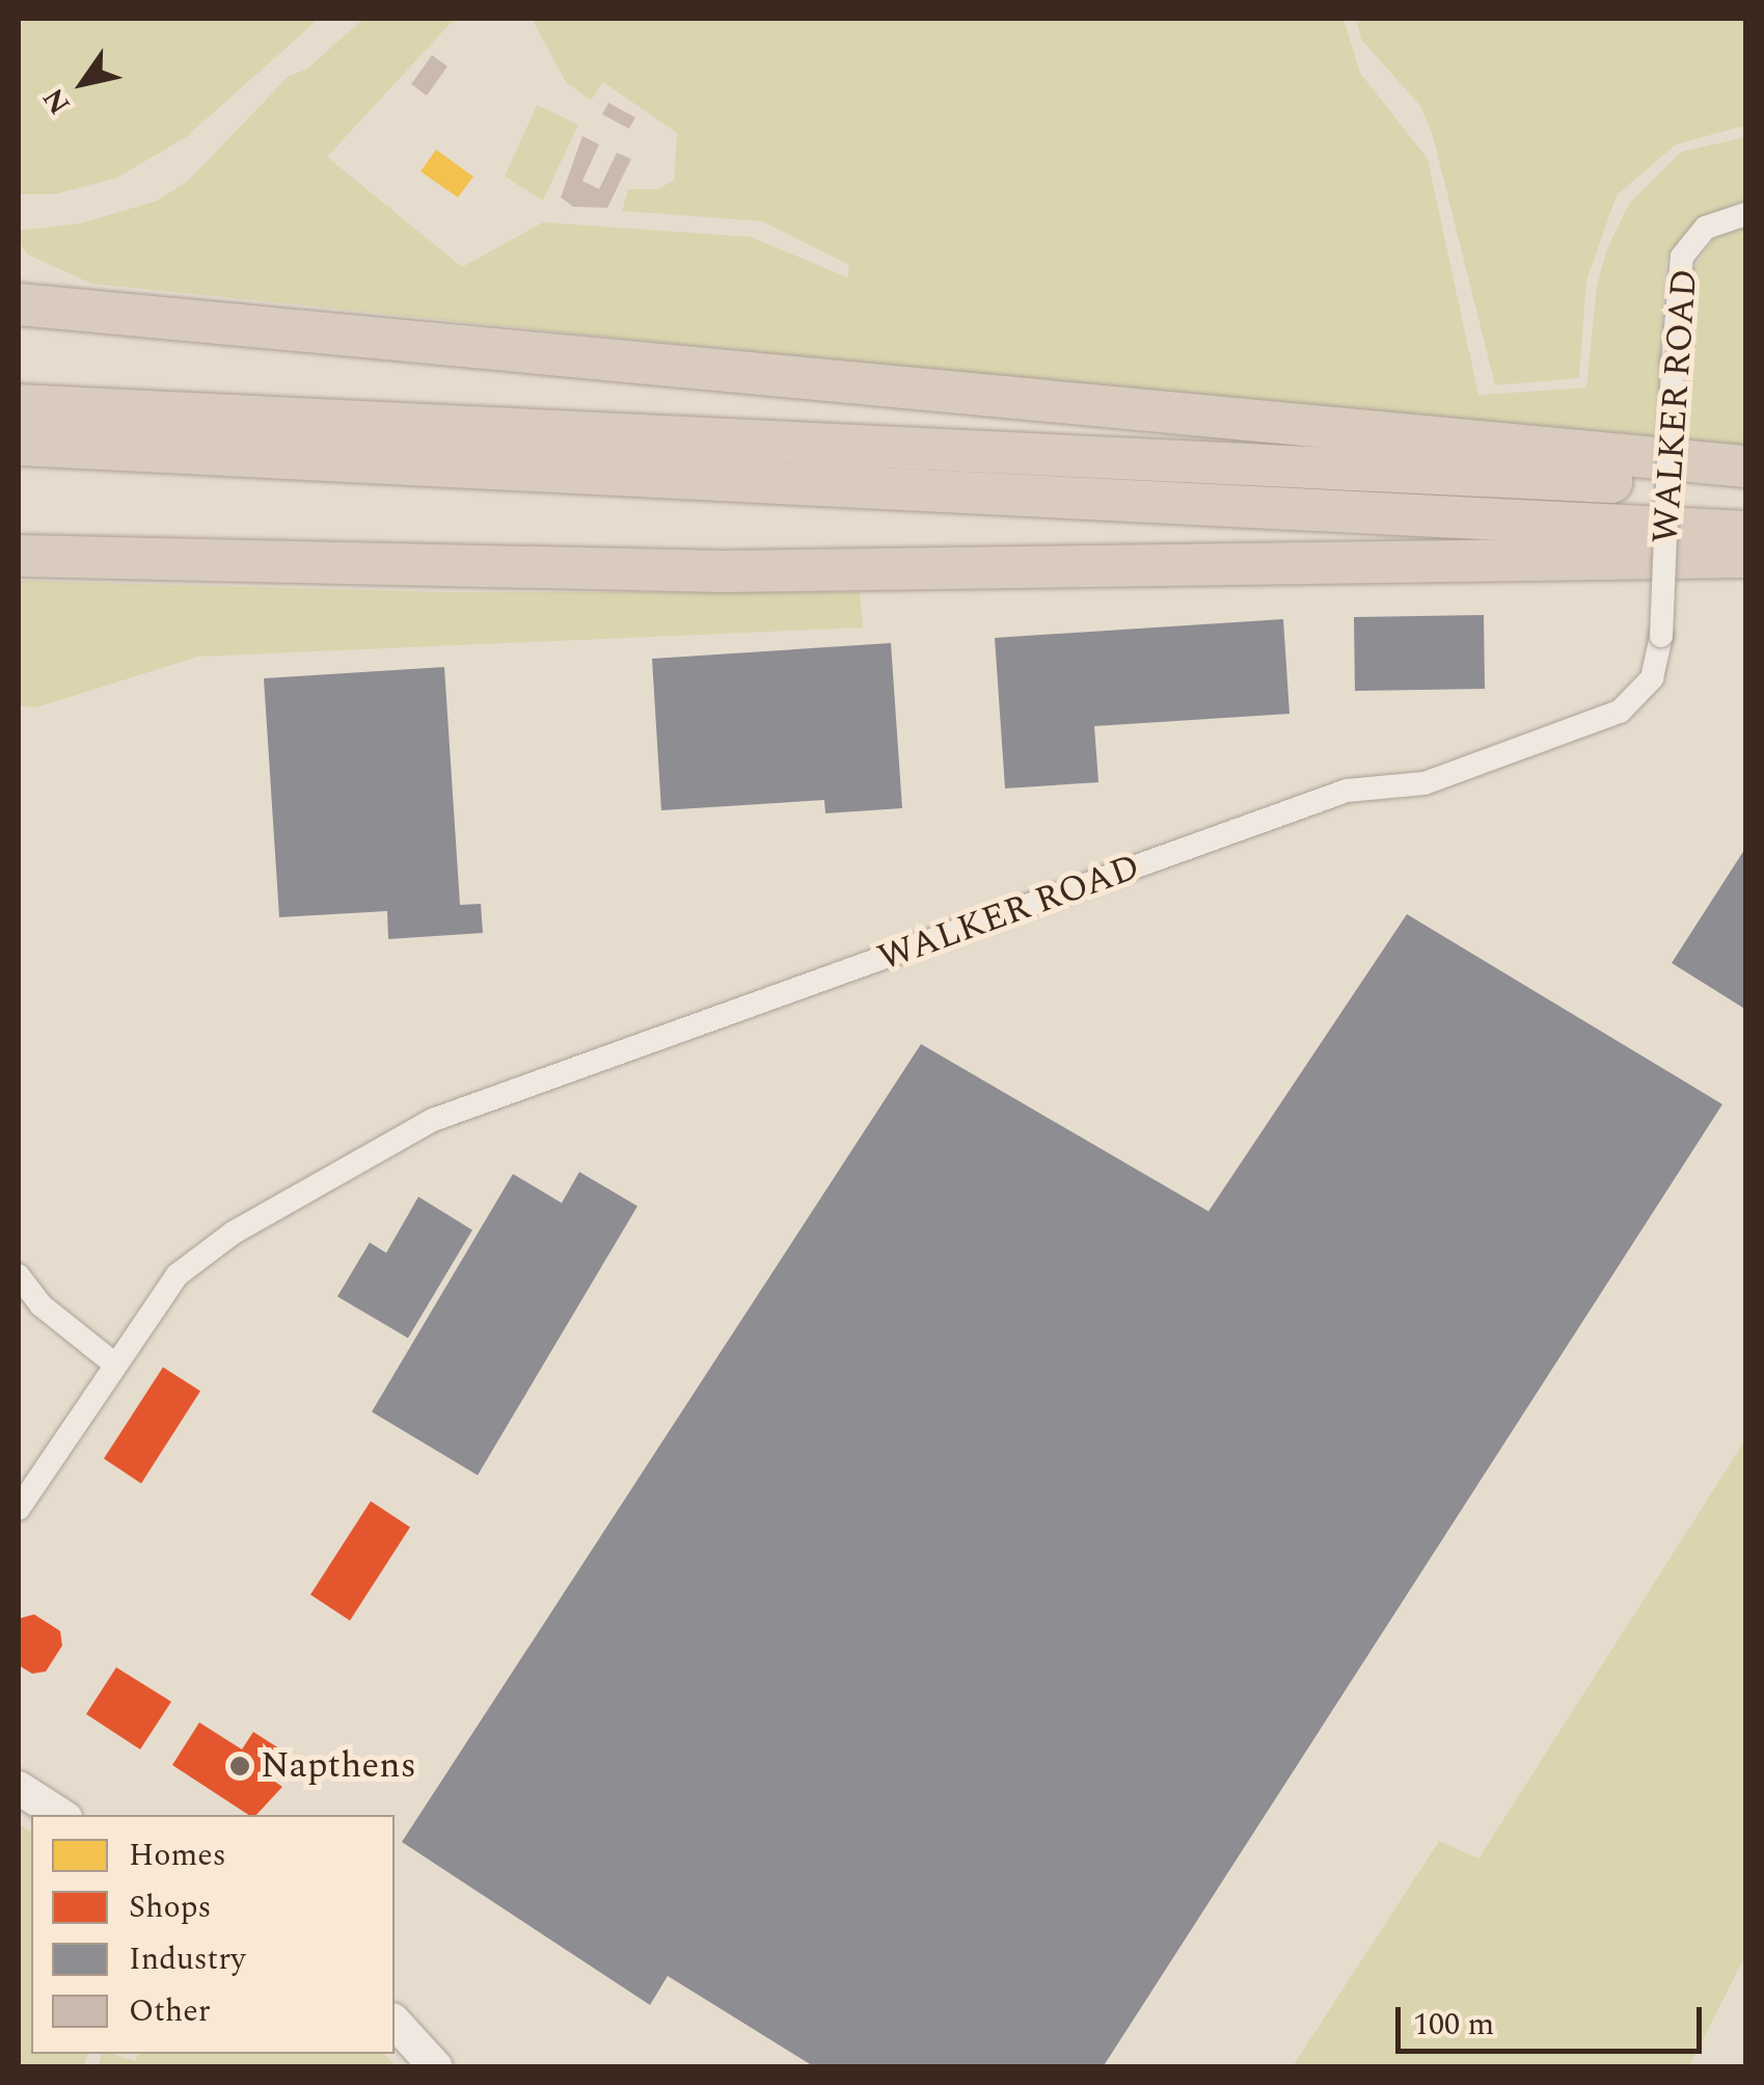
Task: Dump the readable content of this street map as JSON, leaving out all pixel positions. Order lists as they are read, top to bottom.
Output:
{
  "streets": {
    "street": ["WALKER ROAD"]
  },
  "places": ["Napthens"],
  "legend": [
    "Homes",
    "Shops",
    "Industry",
    "Other"
  ],
  "scale_bar": "100 m",
  "north": "bottom left"
}
